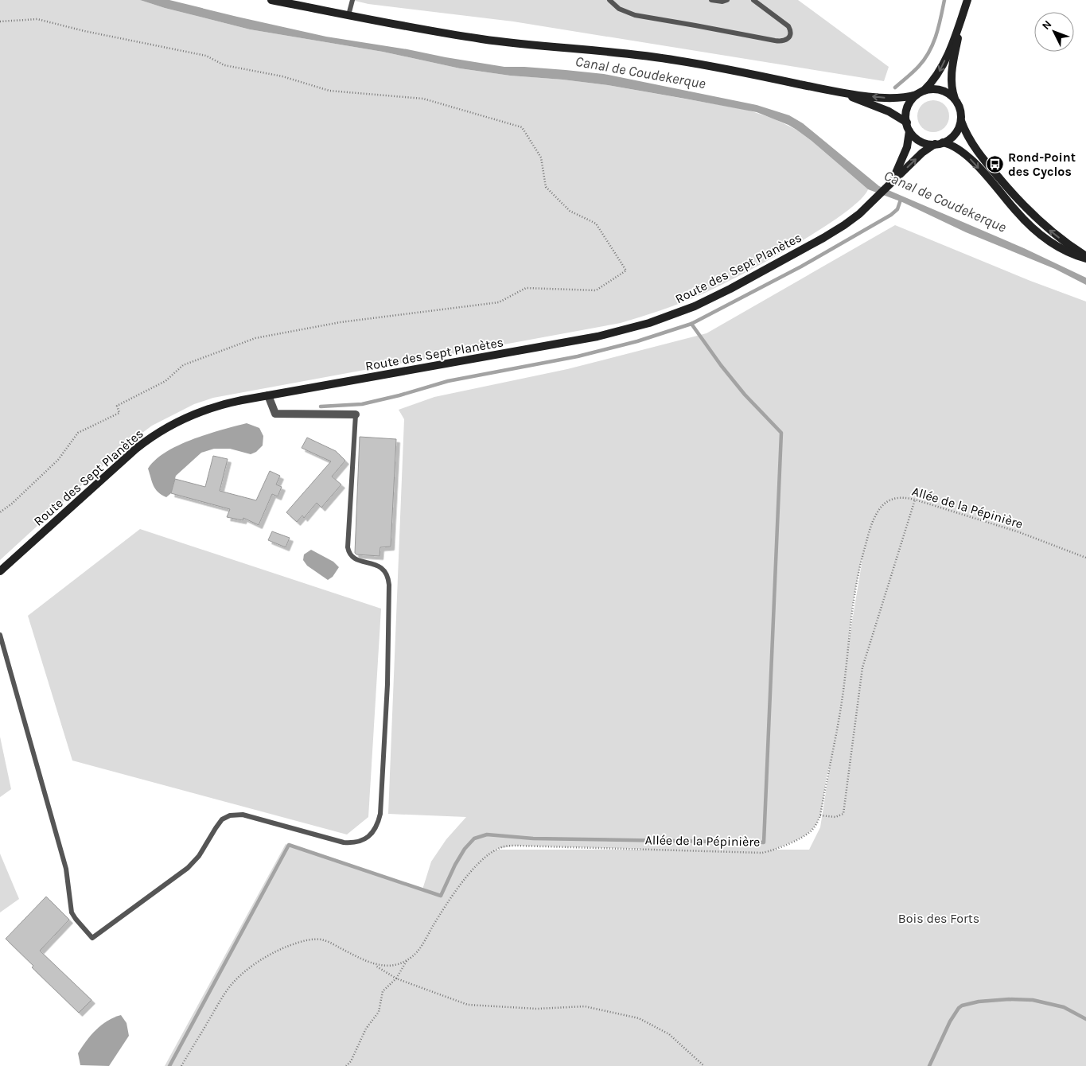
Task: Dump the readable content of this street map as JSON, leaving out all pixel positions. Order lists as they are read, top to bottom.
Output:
{
  "streets": {
    "main road": ["Route des Sept Planètes"],
    "path": ["Allée de la Pépinière"]
  },
  "water": ["Canal de Coudekerque"],
  "parks": ["Bois des Forts"],
  "places": {
    "bus stop": ["Rond-Point des Cyclos"]
  },
  "north": "top left"
}
